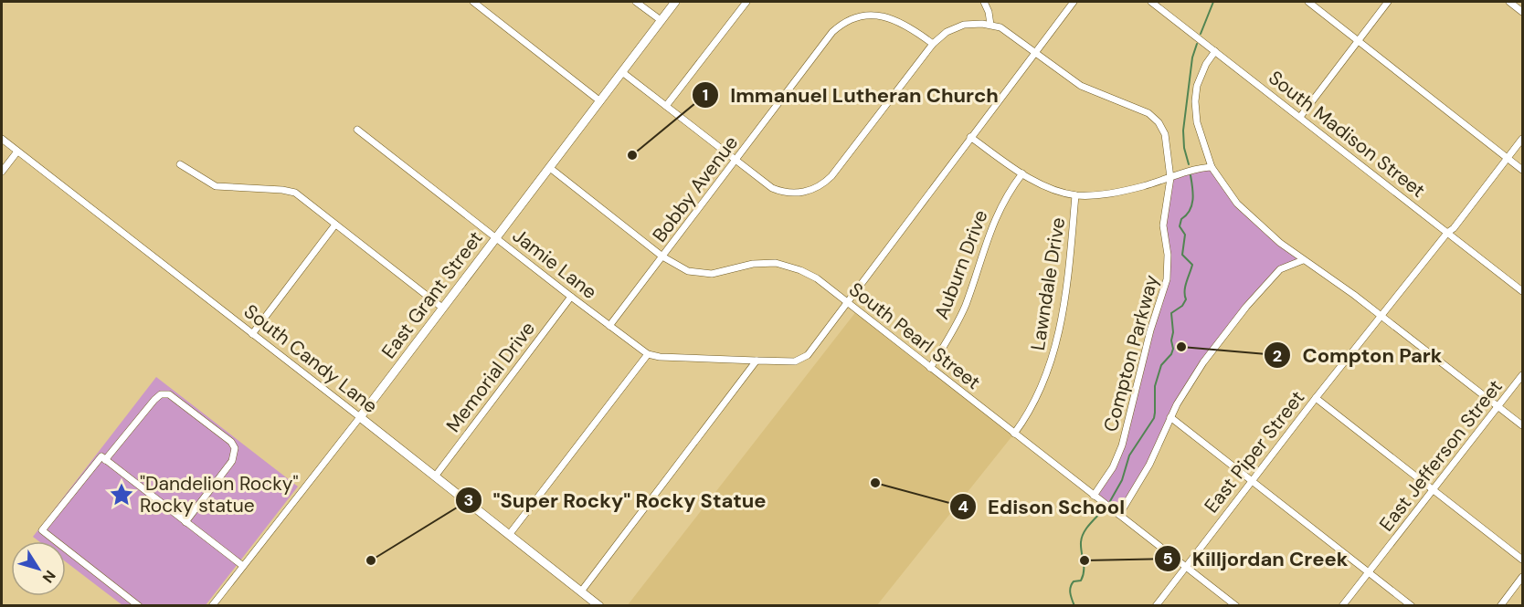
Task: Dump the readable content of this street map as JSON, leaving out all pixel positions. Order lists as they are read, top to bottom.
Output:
{
  "streets": {
    "main road": ["East Grant Street", "South Candy Lane"],
    "street": [
      "South Madison Street",
      "Bobby Avenue",
      "Jamie Lane",
      "Auburn Drive",
      "Lawndale Drive",
      "South Pearl Street",
      "Compton Parkway",
      "Memorial Drive",
      "East Piper Street",
      "East Jefferson Street"
    ]
  },
  "crossings": [
    ["South Madison Street", "East Piper Street"],
    ["Bobby Avenue", "Jamie Lane"],
    ["Bobby Avenue", "South Pearl Street"],
    ["Jamie Lane", "East Grant Street"],
    ["Jamie Lane", "South Pearl Street"],
    ["Jamie Lane", "Memorial Drive"],
    ["Auburn Drive", "South Pearl Street"],
    ["Lawndale Drive", "South Pearl Street"],
    ["East Grant Street", "South Pearl Street"],
    ["East Grant Street", "South Candy Lane"],
    ["South Pearl Street", "Compton Parkway"],
    ["South Pearl Street", "East Piper Street"],
    ["South Candy Lane", "Memorial Drive"]
  ],
  "places": {
    "other": [
      "Immanuel Lutheran Church",
      "Compton Park",
      "Edison School",
      "\"Super Rocky\" Rocky Statue",
      "Killjordan Creek"
    ],
    "place": ["\"Dandelion Rocky\" Rocky statue"]
  },
  "north": "bottom right"
}
